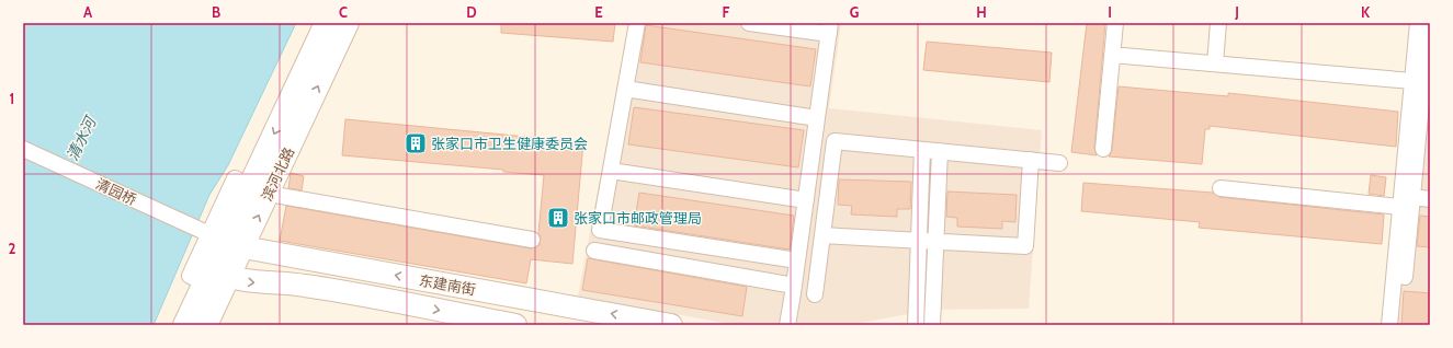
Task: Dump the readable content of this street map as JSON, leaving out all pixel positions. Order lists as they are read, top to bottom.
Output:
{
  "streets": {
    "street": ["滨河北路", "清园桥", "东建南街"]
  },
  "crossings": [
    ["滨河北路", "清园桥"],
    ["滨河北路", "东建南街"],
    ["清园桥", "东建南街"]
  ],
  "water": ["清水河"],
  "places": {
    "building": ["张家口市卫生健康委员会", "张家口市邮政管理局"]
  },
  "grid": {
    "columns": [
      "A",
      "B",
      "C",
      "D",
      "E",
      "F",
      "G",
      "H",
      "I",
      "J",
      "K"
    ],
    "rows": ["1", "2"]
  }
}
